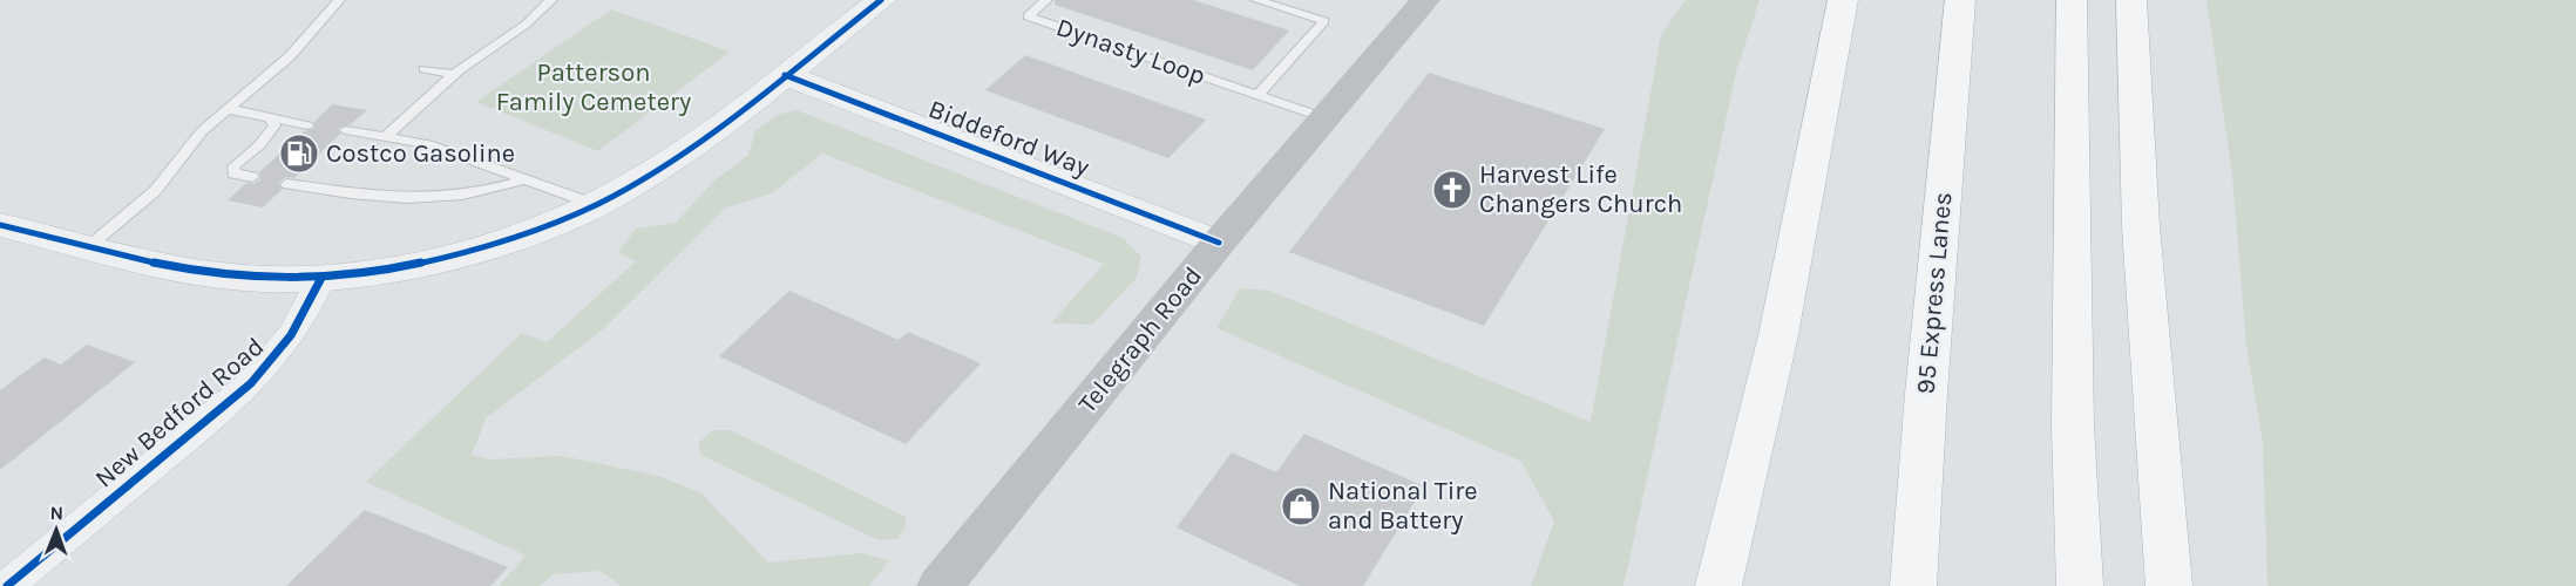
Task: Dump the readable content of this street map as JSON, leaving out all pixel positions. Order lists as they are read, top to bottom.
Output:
{
  "streets": {
    "highway": ["95 Express Lanes"],
    "main road": ["Telegraph Road"],
    "street": ["Biddeford Way", "New Bedford Road"],
    "lane": ["Dynasty Loop"]
  },
  "crossings": [
    ["Dynasty Loop", "Telegraph Road"],
    ["Biddeford Way", "Telegraph Road"]
  ],
  "parks": ["Patterson Family Cemetery"],
  "places": {
    "fuel station": ["Costco Gasoline"],
    "church": ["Harvest Life Changers Church"],
    "shop": ["National Tire and Battery"]
  },
  "north": "top"
}
